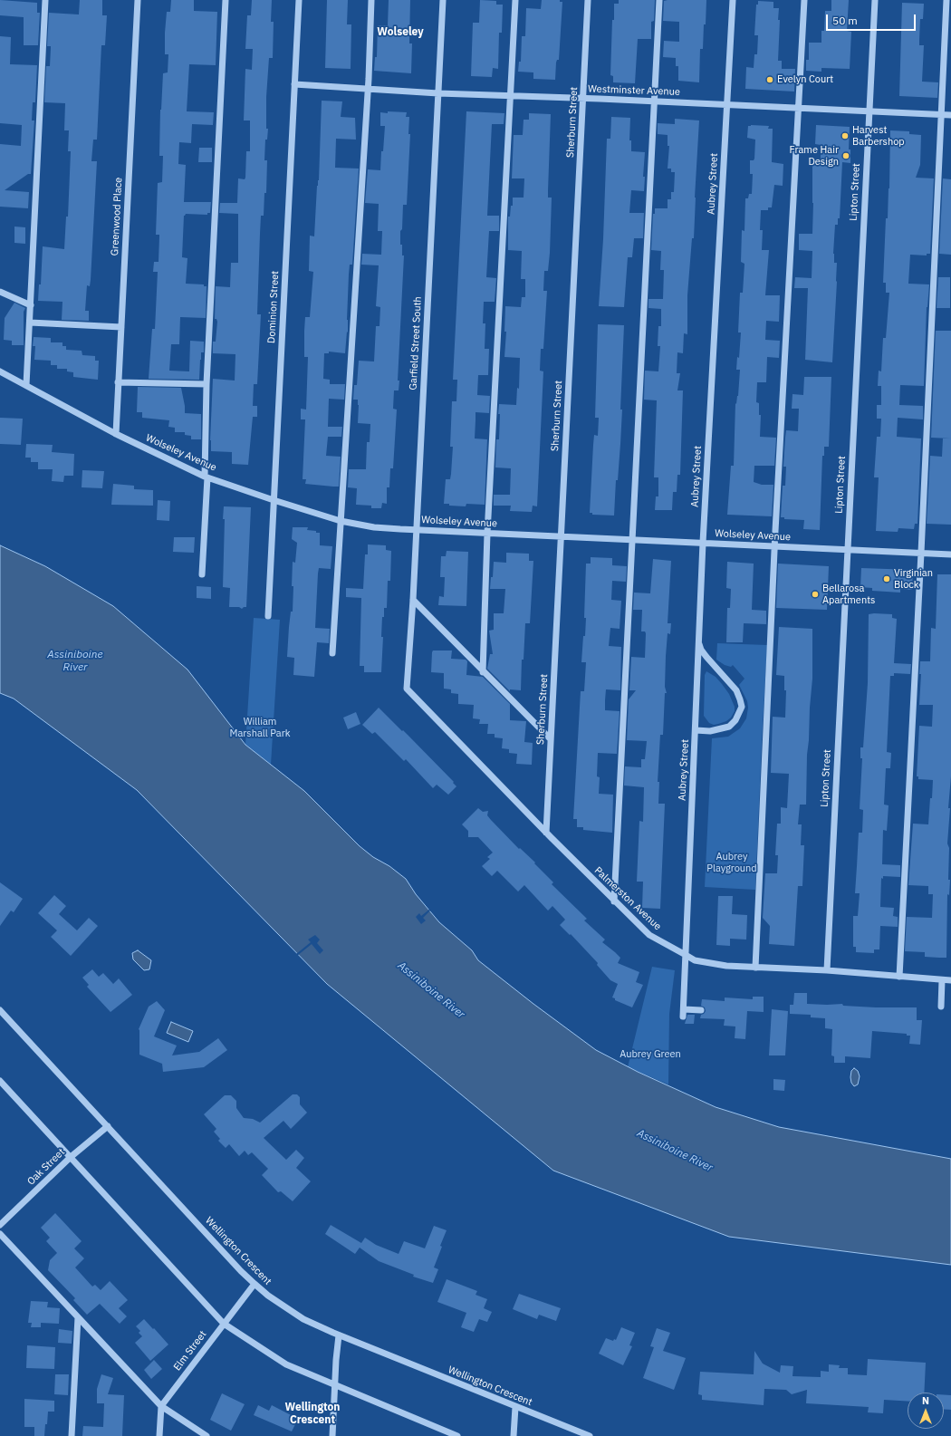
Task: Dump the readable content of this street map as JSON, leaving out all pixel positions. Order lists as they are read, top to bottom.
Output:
{
  "streets": {
    "street": [
      "Westminster Avenue",
      "Sherburn Street",
      "Aubrey Street",
      "Lipton Street",
      "Greenwood Place",
      "Dominion Street",
      "Garfield Street South",
      "Wolseley Avenue",
      "Palmerston Avenue",
      "Oak Street",
      "Wellington Crescent",
      "Elm Street"
    ]
  },
  "crossings": [
    ["Westminster Avenue", "Sherburn Street"],
    ["Westminster Avenue", "Aubrey Street"],
    ["Westminster Avenue", "Lipton Street"],
    ["Westminster Avenue", "Dominion Street"],
    ["Westminster Avenue", "Garfield Street South"],
    ["Sherburn Street", "Wolseley Avenue"],
    ["Sherburn Street", "Palmerston Avenue"],
    ["Aubrey Street", "Wolseley Avenue"],
    ["Aubrey Street", "Palmerston Avenue"],
    ["Lipton Street", "Wolseley Avenue"],
    ["Lipton Street", "Palmerston Avenue"],
    ["Greenwood Place", "Wolseley Avenue"],
    ["Dominion Street", "Wolseley Avenue"],
    ["Garfield Street South", "Wolseley Avenue"],
    ["Garfield Street South", "Palmerston Avenue"],
    ["Oak Street", "Wellington Crescent"],
    ["Wellington Crescent", "Elm Street"]
  ],
  "districts": ["Wolseley", "Wellington Crescent"],
  "water": ["Assiniboine River"],
  "parks": ["William Marshall Park", "Aubrey Playground", "Aubrey Green"],
  "places": [
    "Evelyn Court",
    "Harvest Barbershop",
    "Frame Hair Design",
    "Virginian Block",
    "Bellarosa Apartments"
  ],
  "scale_bar": "50 m",
  "north": "top"
}
